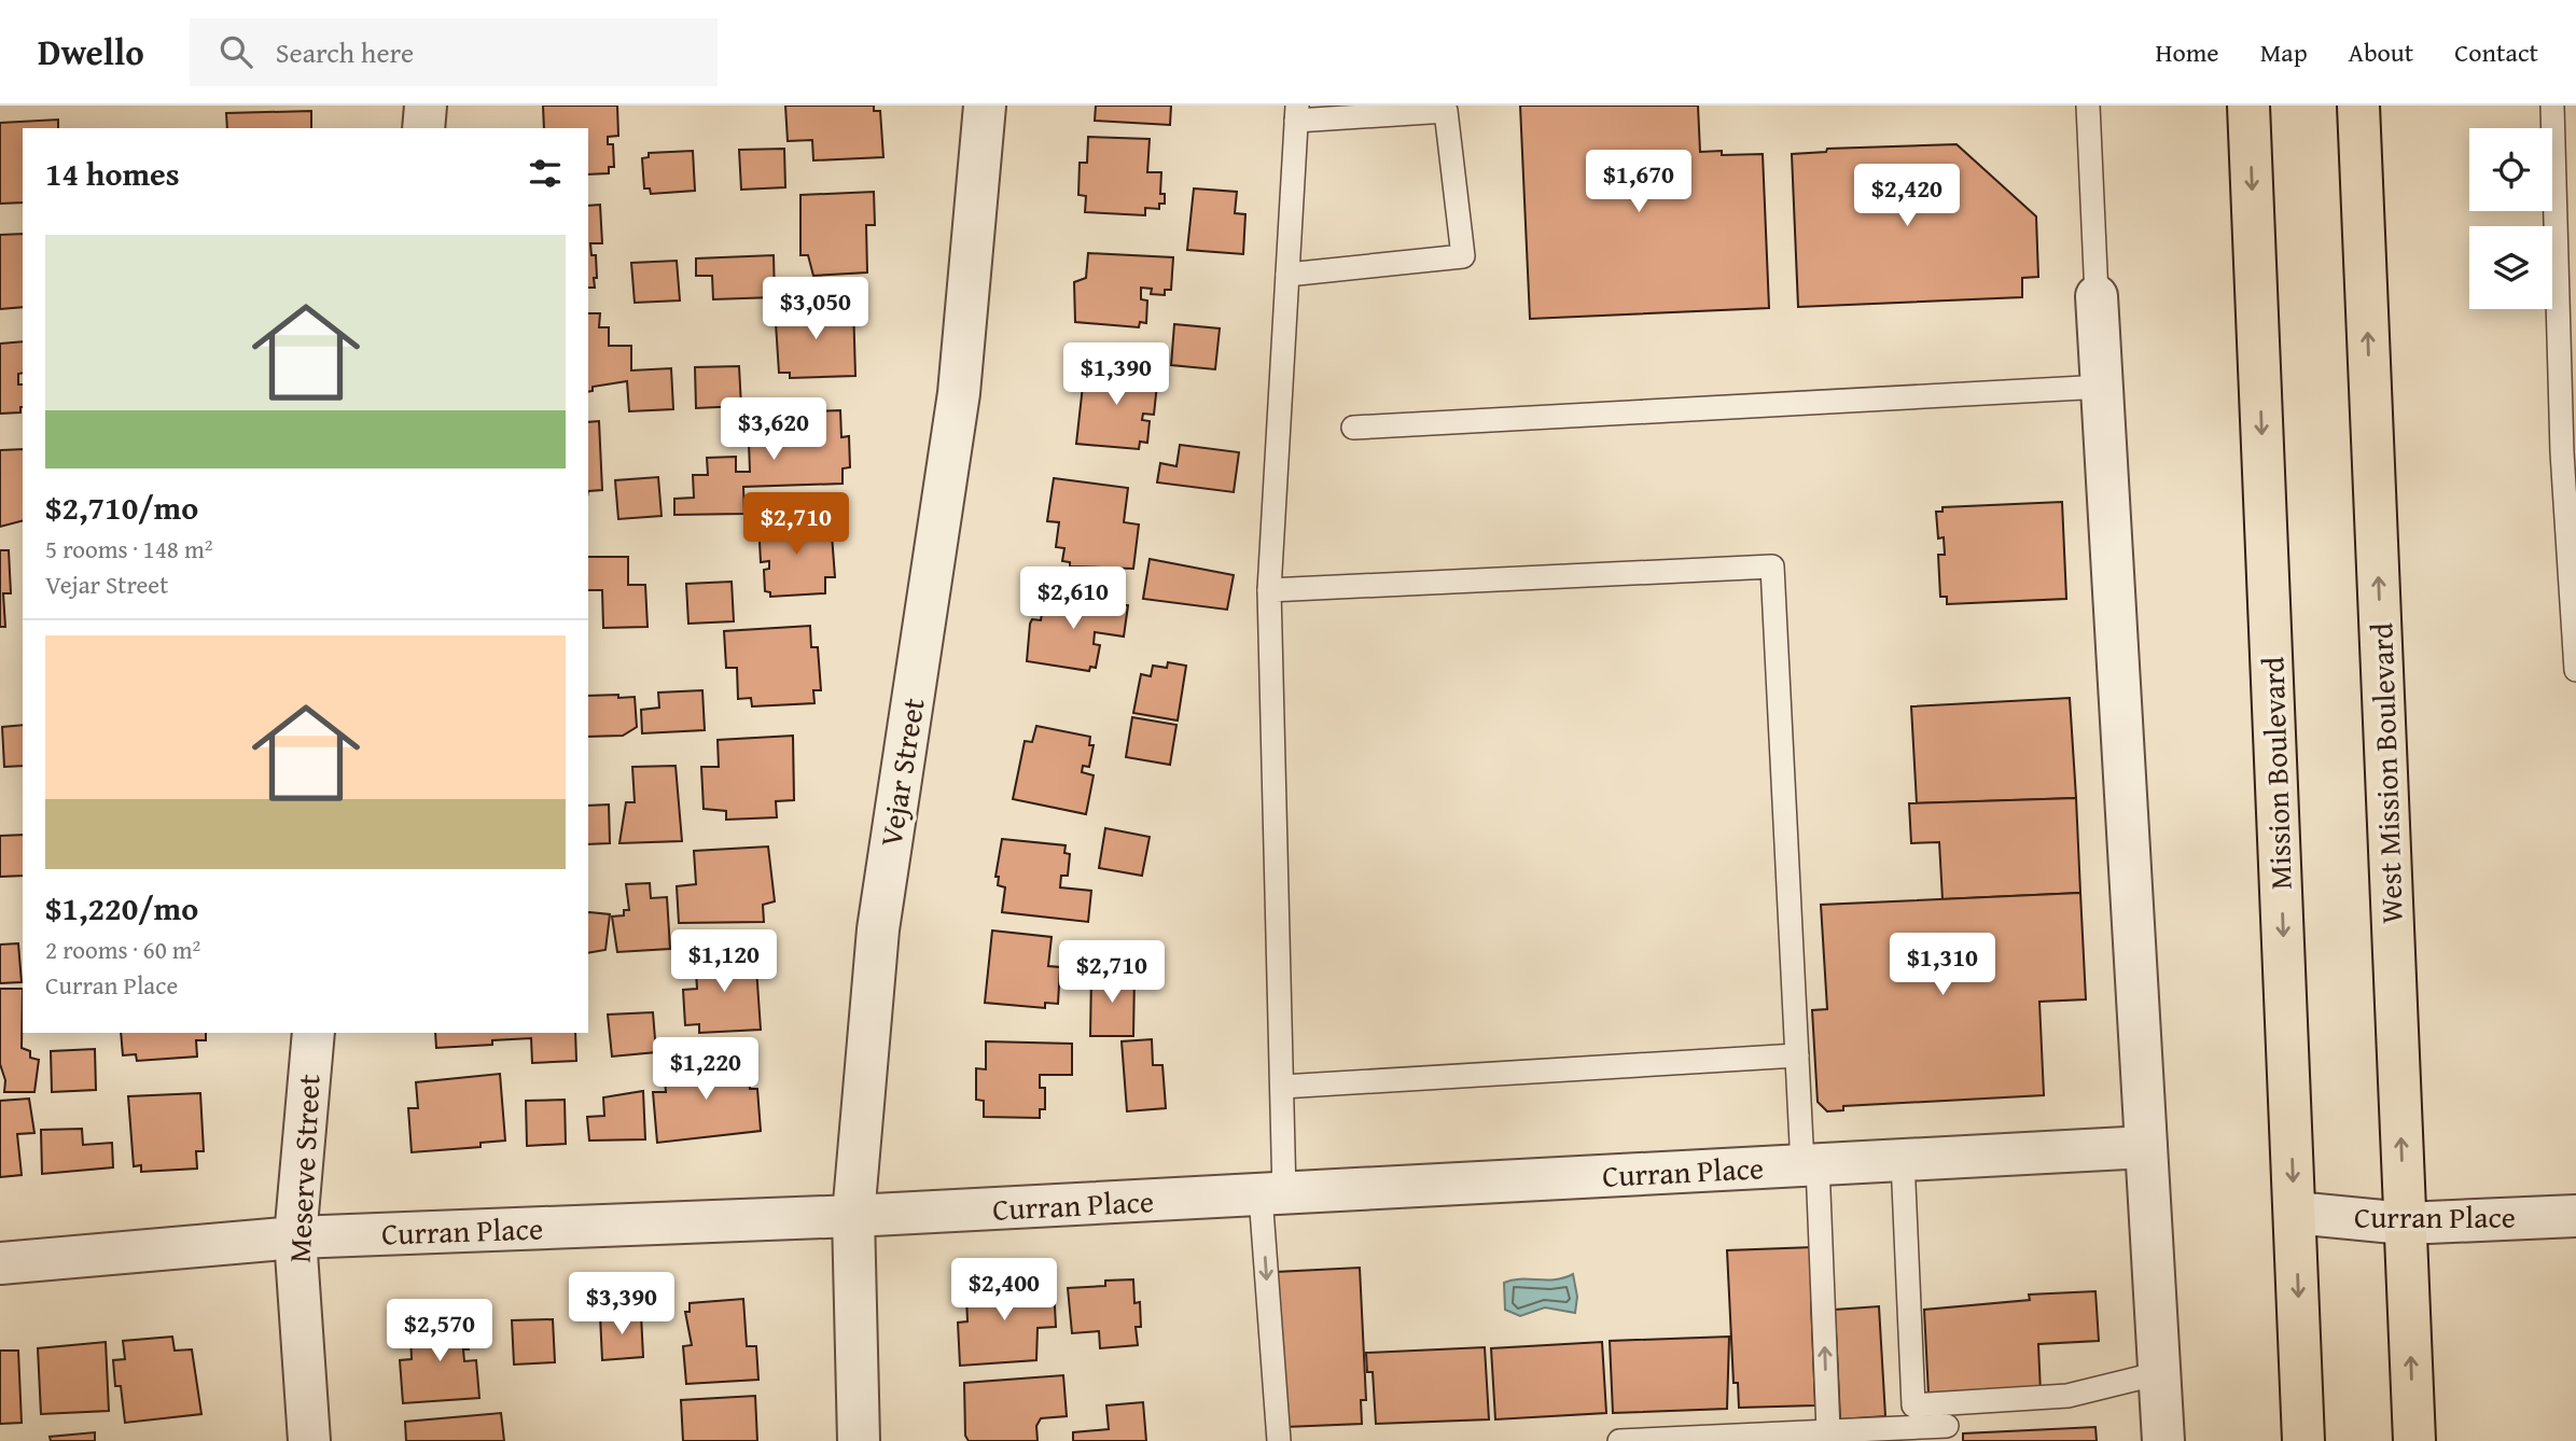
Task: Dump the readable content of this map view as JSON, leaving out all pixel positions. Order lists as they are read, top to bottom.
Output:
{
  "streets": {
    "main road": ["Mission Boulevard", "West Mission Boulevard"],
    "street": ["Vejar Street", "Meserve Street", "Curran Place"]
  },
  "crossings": [
    ["Vejar Street", "Curran Place"],
    ["Mission Boulevard", "Curran Place"],
    ["West Mission Boulevard", "Curran Place"],
    ["Meserve Street", "Curran Place"]
  ],
  "one_way": ["Mission Boulevard", "West Mission Boulevard"],
  "page": {
    "header": "Dwello",
    "search": "Search here",
    "nav": [
      "Home",
      "Map",
      "About",
      "Contact"
    ],
    "heading": "14 homes",
    "price": [
      "$1,670",
      "$2,420",
      "$3,050",
      "$1,390",
      "$3,620",
      "$2,710",
      "$2,610",
      "$1,120",
      "$1,310",
      "$2,710",
      "$1,220",
      "$2,400",
      "$3,390",
      "$2,570"
    ],
    "list": [
      {
        "name": "$2,710/mo",
        "note": "5 rooms · 148 m² · Vejar Street"
      },
      {
        "name": "$1,220/mo",
        "note": "2 rooms · 60 m² · Curran Place"
      }
    ]
  }
}
